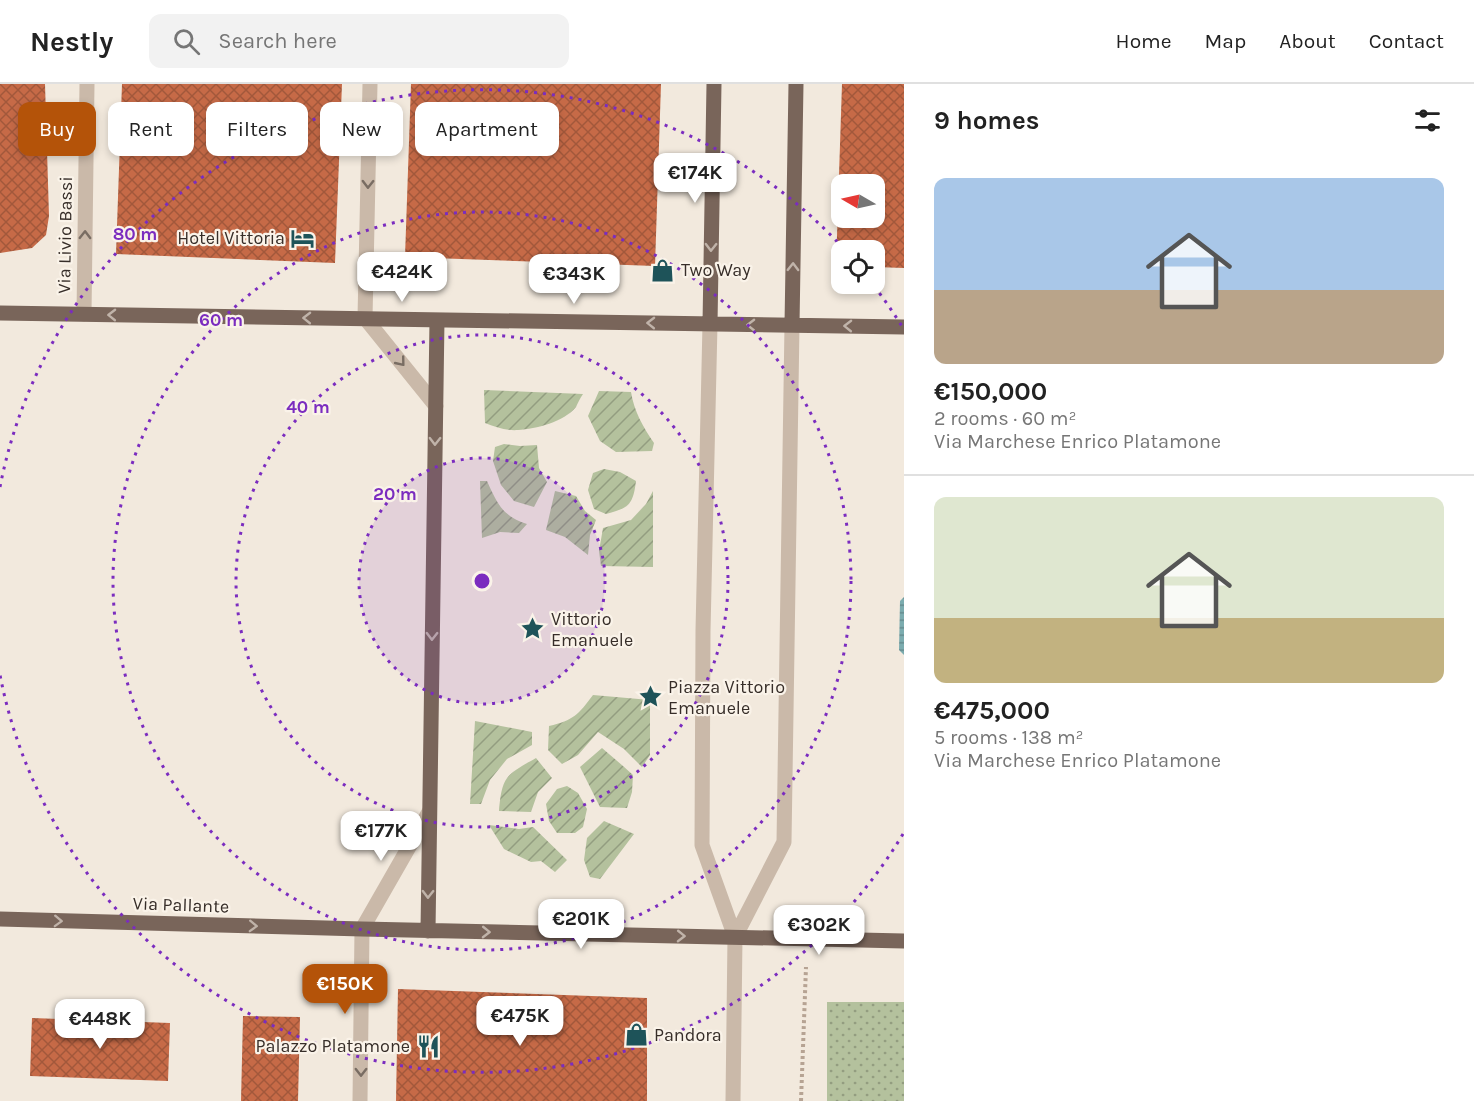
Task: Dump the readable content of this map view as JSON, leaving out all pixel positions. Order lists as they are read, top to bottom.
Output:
{
  "streets": {
    "main road": ["Via Pallante"],
    "street": ["Via Livio Bassi"]
  },
  "one_way": ["Via Livio Bassi", "Via Pallante"],
  "places": {
    "hotel": ["Hotel Vittoria"],
    "shop": ["Two Way", "Pandora"],
    "place": ["Vittorio Emanuele", "Piazza Vittorio Emanuele"],
    "restaurant": ["Palazzo Platamone"]
  },
  "north": "left",
  "page": {
    "header": "Nestly",
    "search": "Search here",
    "nav": [
      "Home",
      "Map",
      "About",
      "Contact"
    ],
    "heading": "9 homes",
    "chip": [
      "Buy",
      "Rent",
      "Filters",
      "New",
      "Apartment"
    ],
    "price": [
      "€174K",
      "€424K",
      "€343K",
      "€177K",
      "€201K",
      "€302K",
      "€150K",
      "€475K",
      "€448K"
    ],
    "list": [
      {
        "name": "€150,000",
        "note": "2 rooms · 60 m² · Via Marchese Enrico Platamone"
      },
      {
        "name": "€475,000",
        "note": "5 rooms · 138 m² · Via Marchese Enrico Platamone"
      }
    ]
  },
  "rings": [
    "80 m",
    "60 m",
    "40 m",
    "20 m"
  ]
}
